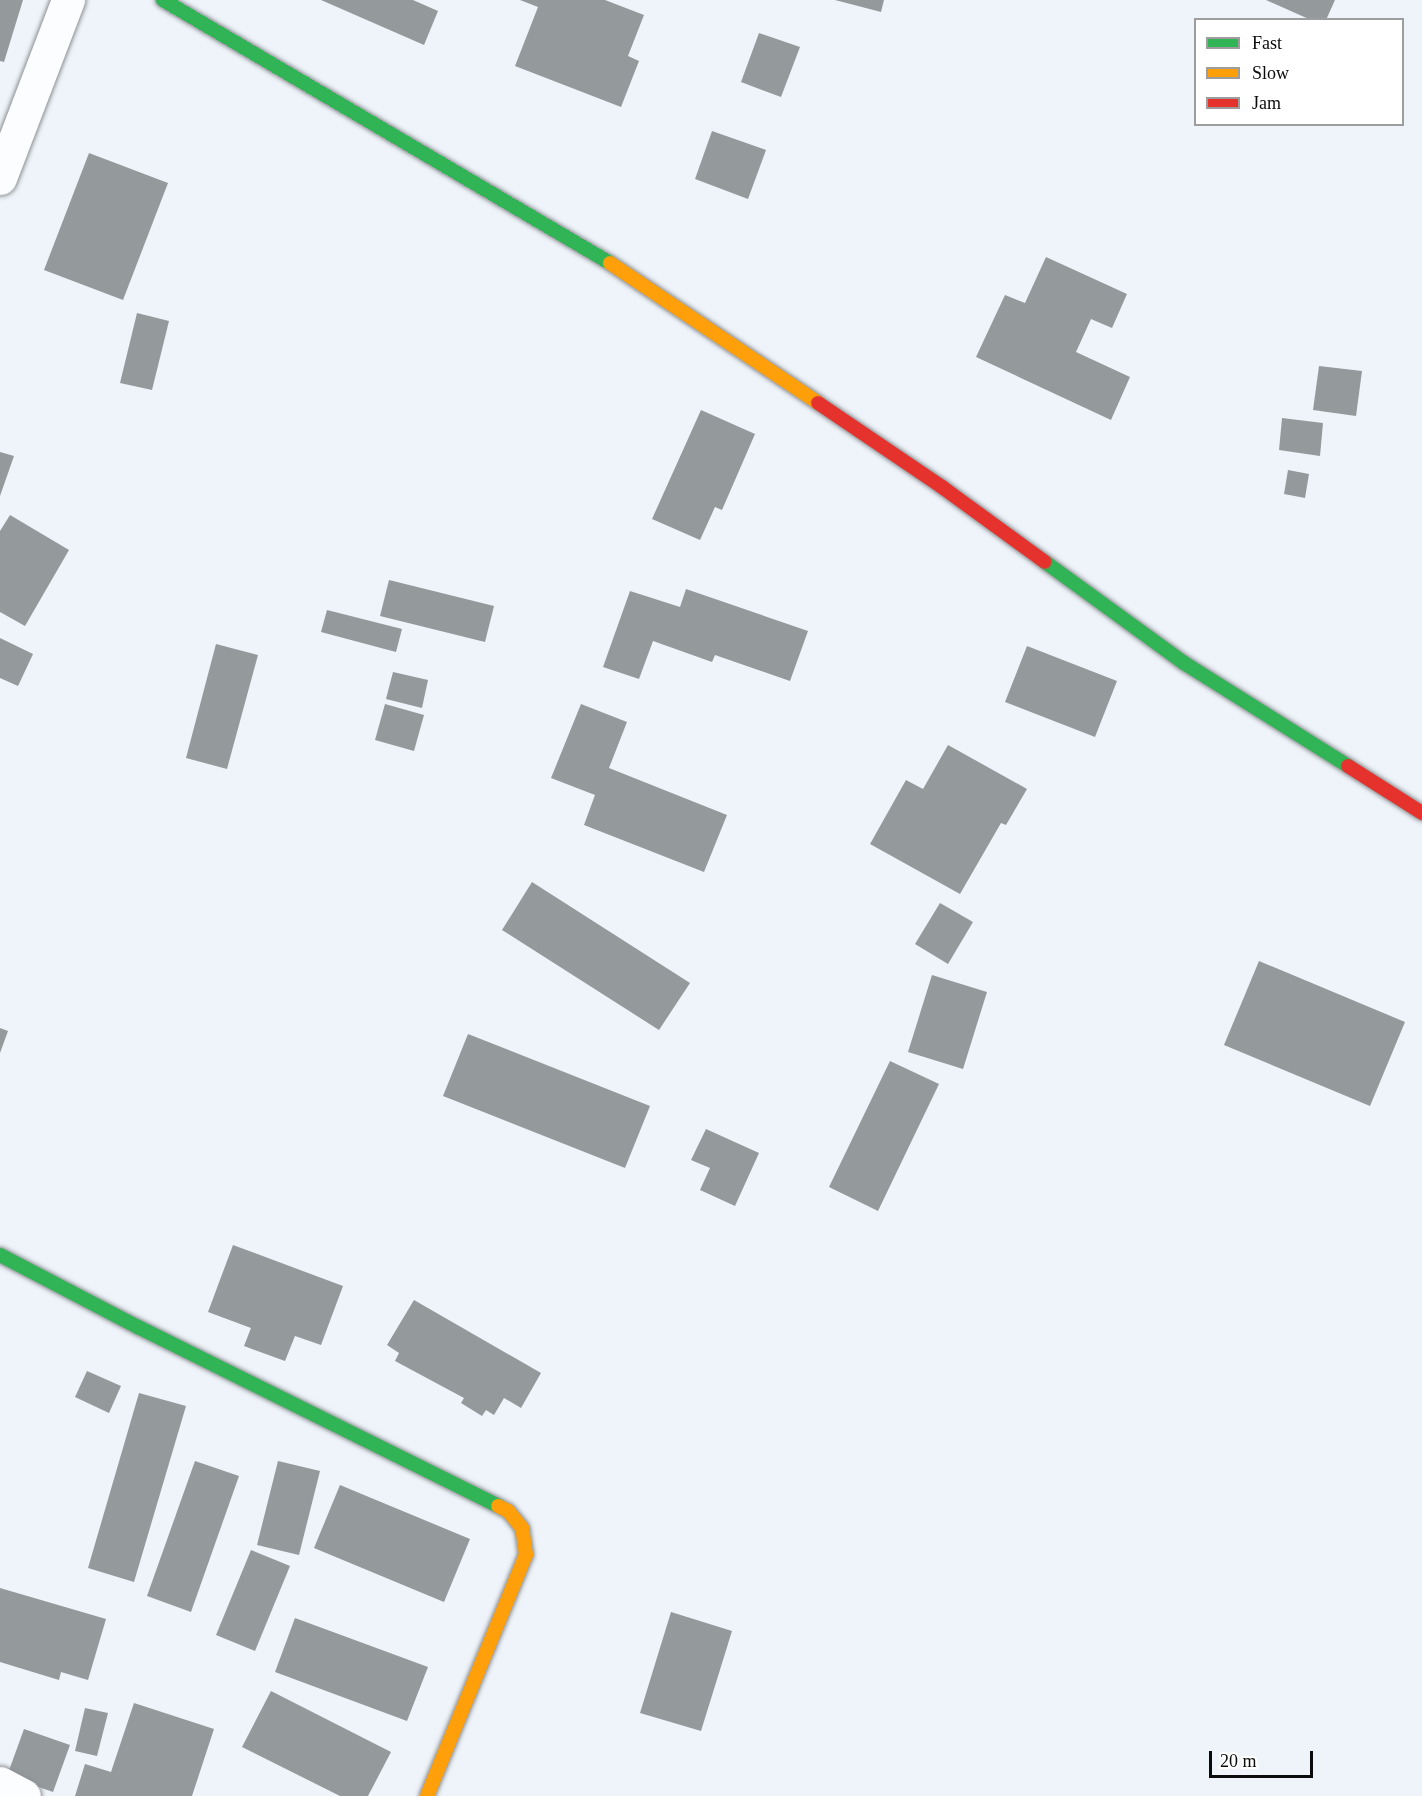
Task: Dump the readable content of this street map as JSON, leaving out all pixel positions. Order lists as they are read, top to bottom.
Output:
{
  "legend": ["Fast", "Slow", "Jam"],
  "scale_bar": "20 m"
}
